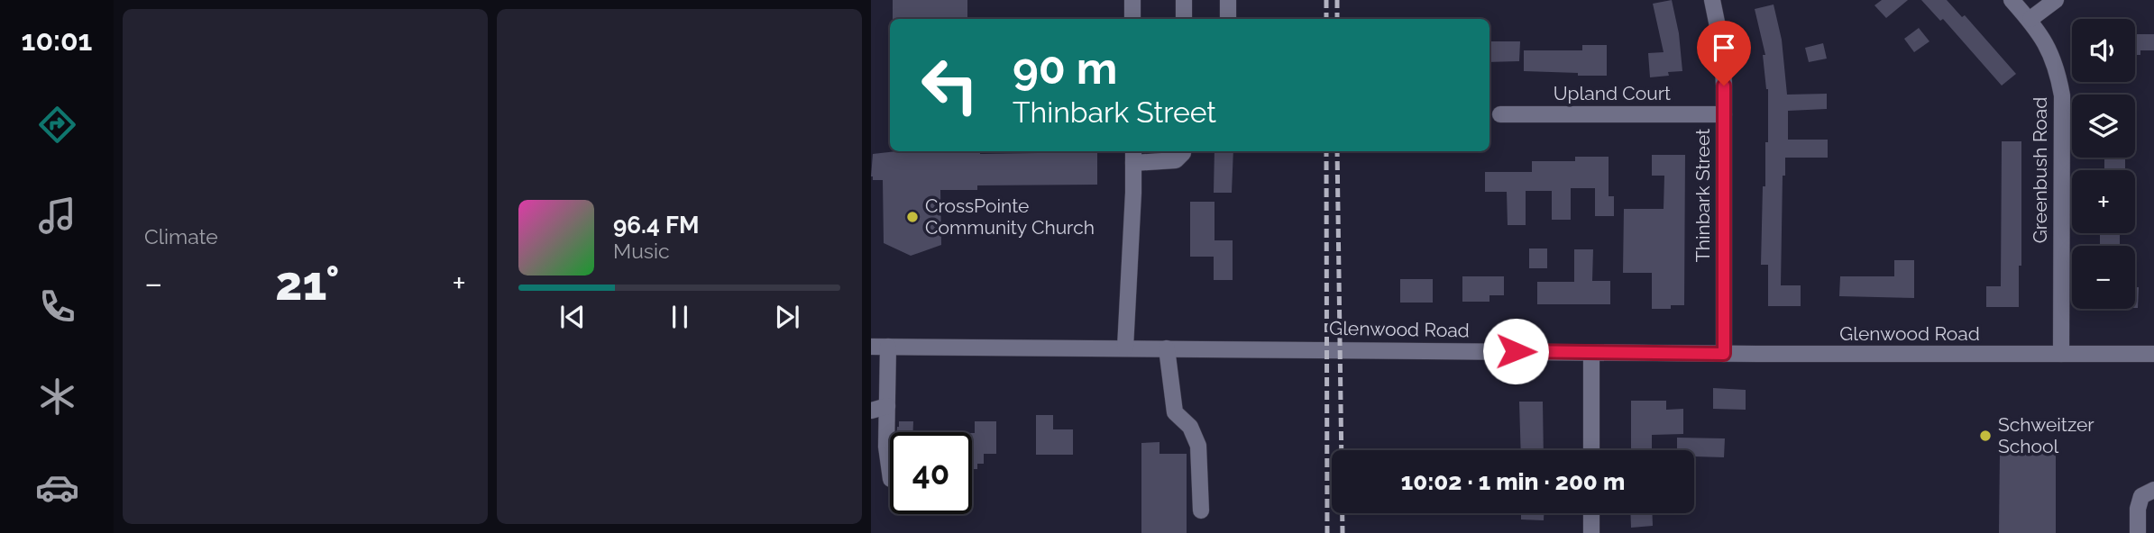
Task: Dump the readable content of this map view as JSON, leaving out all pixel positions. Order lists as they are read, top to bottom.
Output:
{
  "streets": {
    "street": [
      "Upland Court",
      "Greenbush Road",
      "Thinbark Street",
      "Glenwood Road"
    ]
  },
  "crossings": [
    ["Upland Court", "Thinbark Street"],
    ["Greenbush Road", "Glenwood Road"],
    ["Thinbark Street", "Glenwood Road"]
  ],
  "places": ["CrossPointe Community Church", "Schweitzer School"],
  "page": {
    "tabs": "10:01",
    "tile": "Climate",
    "map_buttons": ["+", "−"],
    "turn": ["90 m", "Thinbark Street"],
    "song": ["96.4 FM", "Music"],
    "heat": ["−", "21°", "+"],
    "limit": "40",
    "trip": "10:02 · 1 min · 200 m"
  }
}
